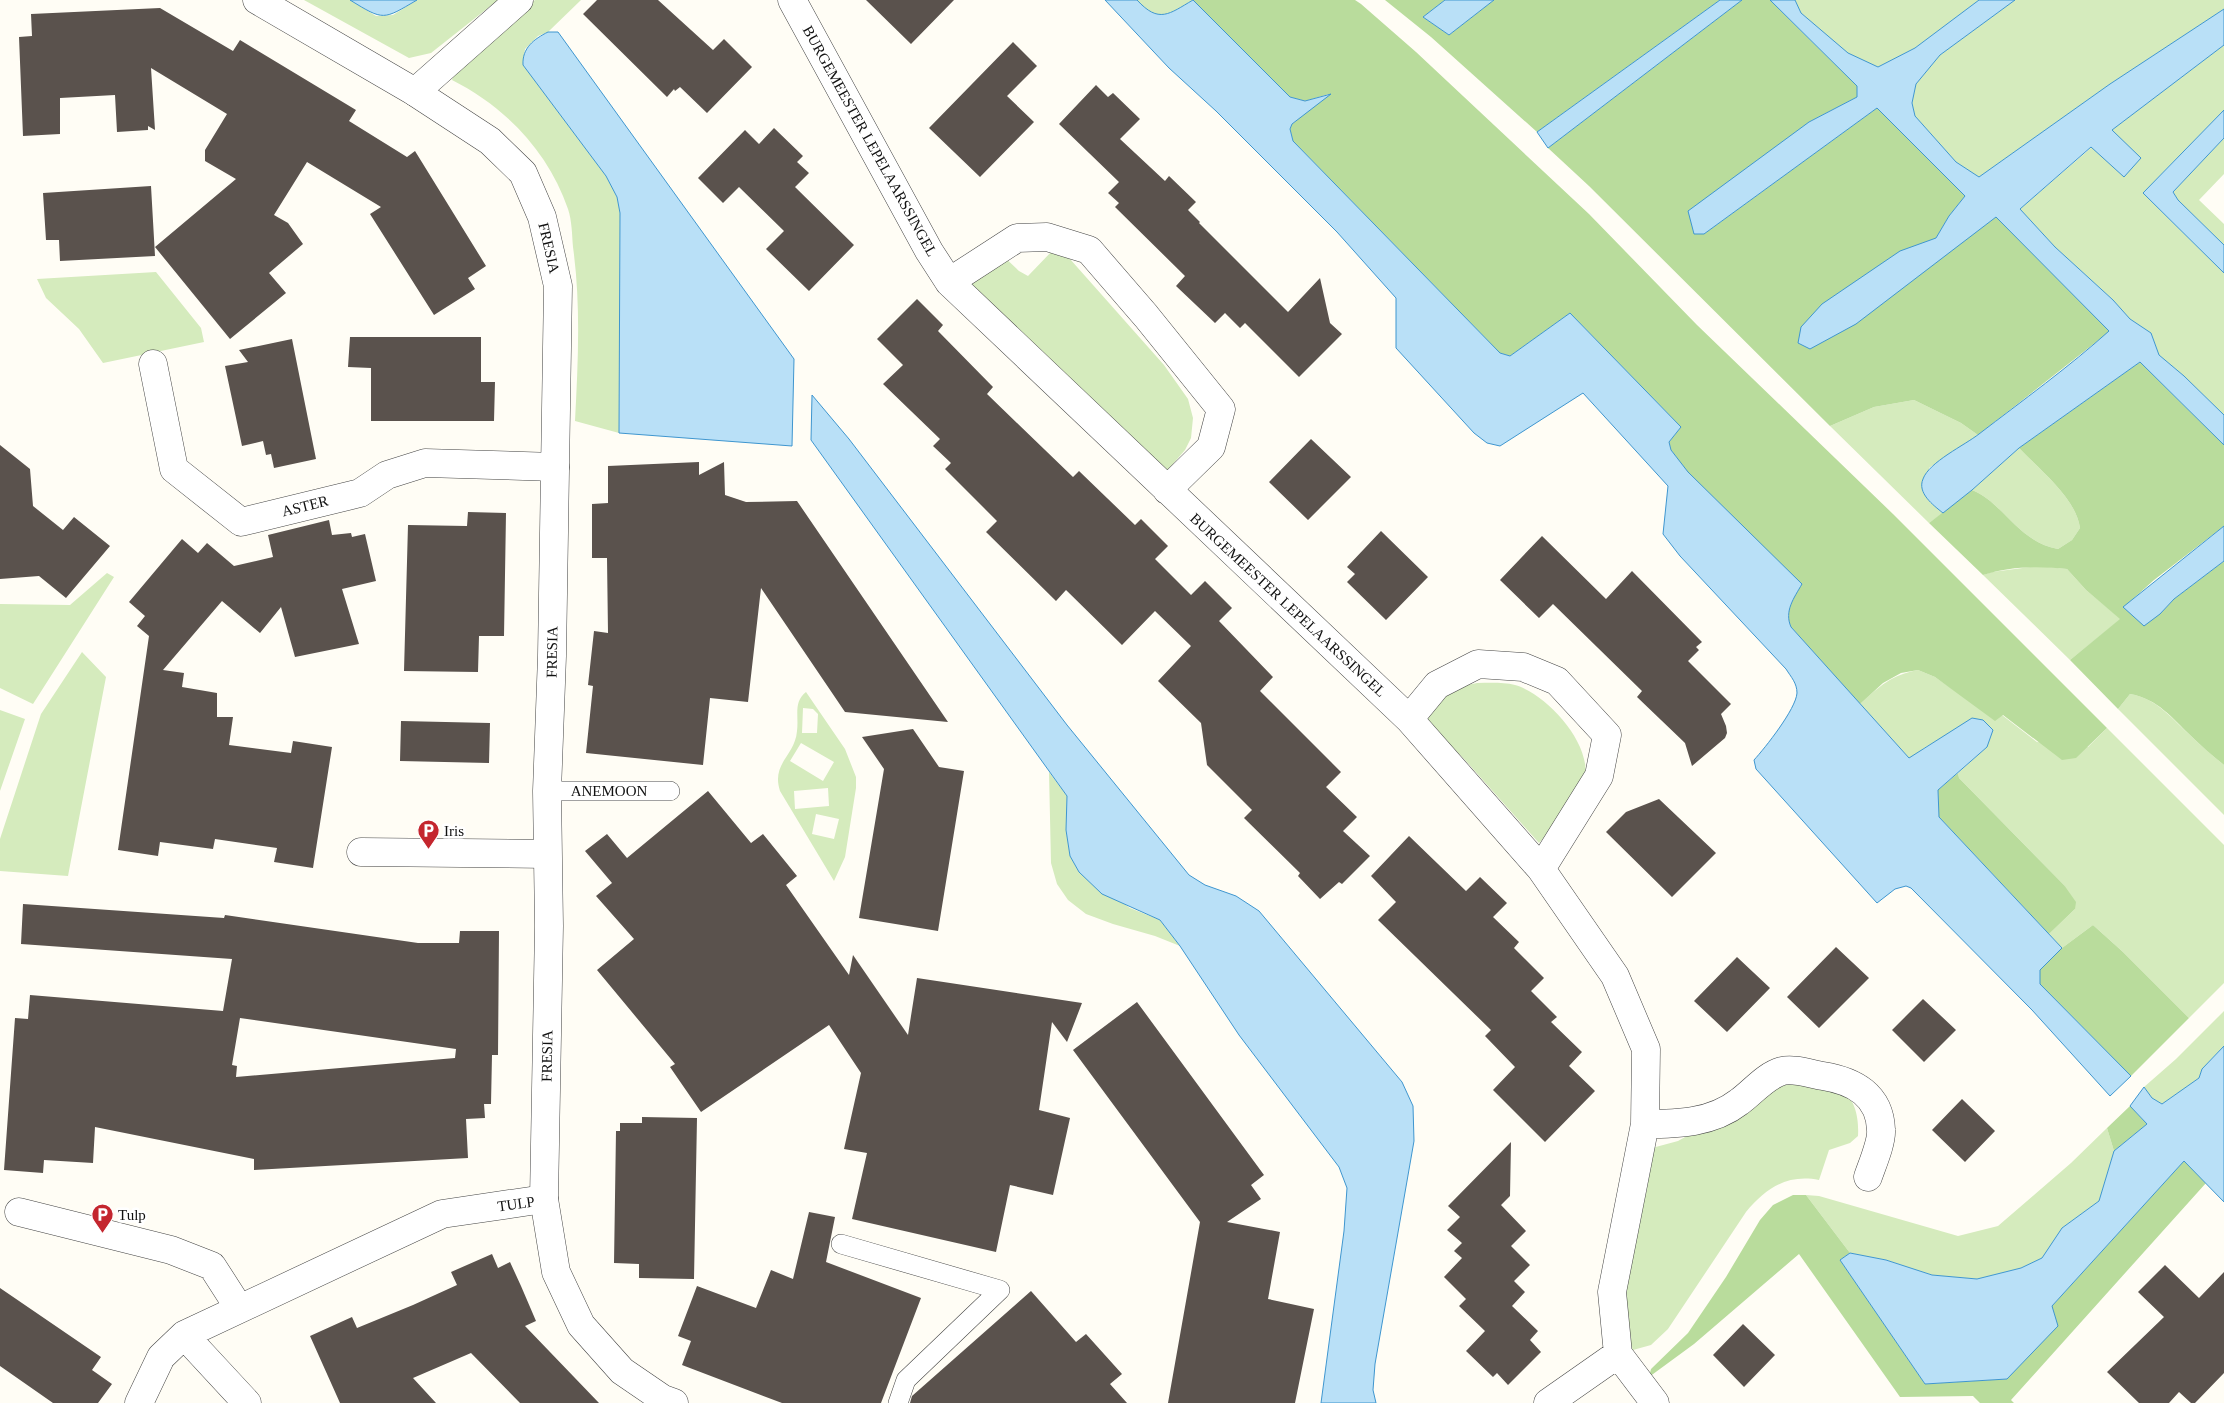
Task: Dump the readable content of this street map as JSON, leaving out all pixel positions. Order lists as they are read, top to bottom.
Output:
{
  "streets": {
    "street": [
      "BURGEMEESTER LEPELAARSSINGEL",
      "FRESIA",
      "ASTER",
      "TULP"
    ],
    "lane": ["ANEMOON"]
  },
  "crossings": [
    ["FRESIA", "ASTER"],
    ["FRESIA", "ANEMOON"],
    ["FRESIA", "TULP"]
  ],
  "places": {
    "parking": ["Iris", "Tulp"]
  }
}
